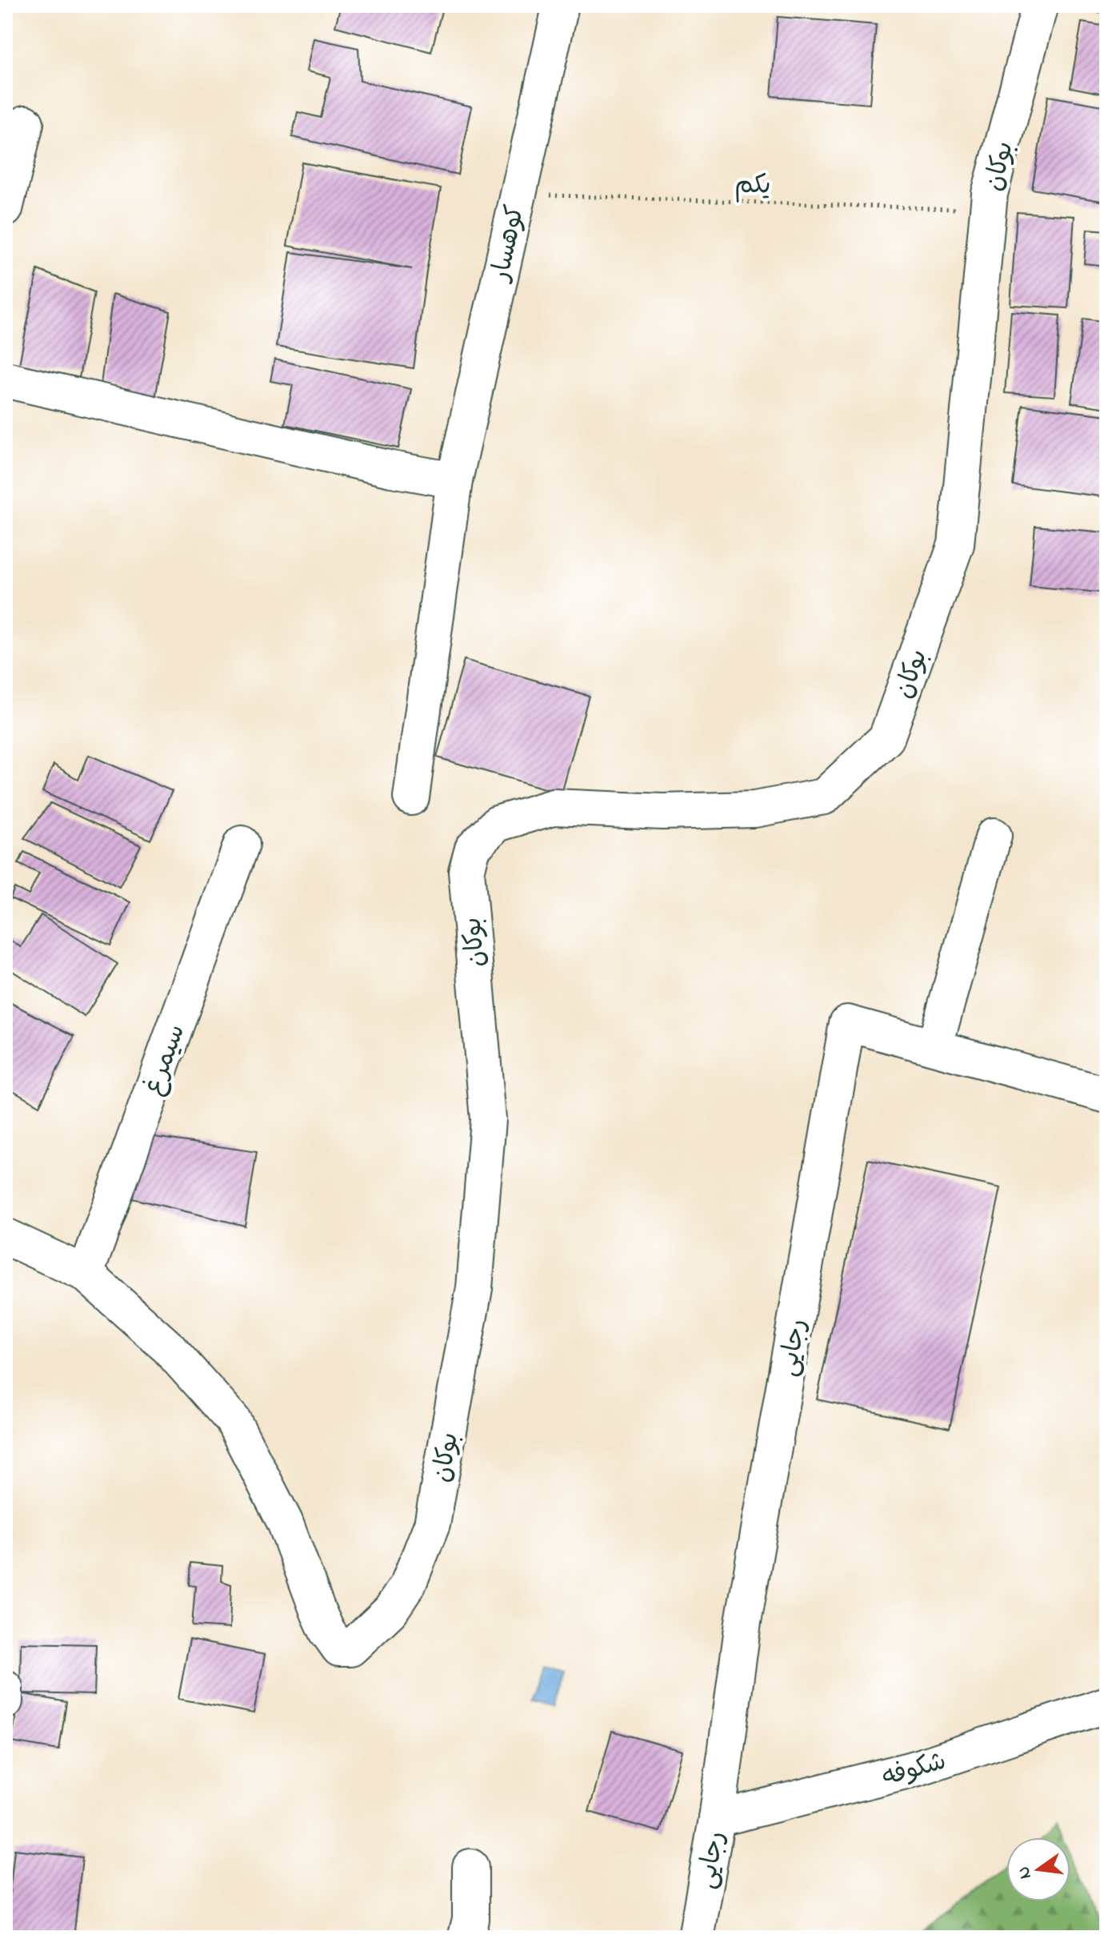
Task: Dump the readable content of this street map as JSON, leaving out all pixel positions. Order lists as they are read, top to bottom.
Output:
{
  "streets": {
    "street": [
      "بوکان",
      "کوهسار",
      "سیمرغ",
      "رجایی",
      "شکوفه"
    ],
    "path": ["یکم"]
  },
  "crossings": [
    ["بوکان", "یکم"],
    ["بوکان", "سیمرغ"],
    ["یکم", "کوهسار"],
    ["رجایی", "شکوفه"]
  ],
  "north": "left"
}
